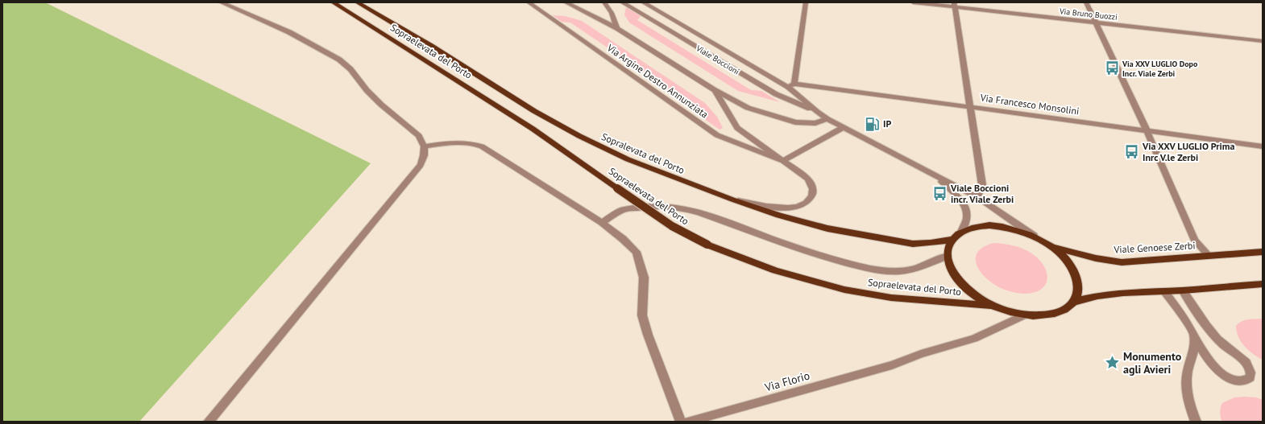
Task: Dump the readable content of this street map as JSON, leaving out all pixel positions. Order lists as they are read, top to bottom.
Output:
{
  "streets": {
    "main road": ["Sopraelevata del Porto", "Sopralevata del Porto", "Viale Genoese Zerbi"],
    "street": [
      "Via Bruno Buozzi",
      "Viale Boccioni",
      "Via Argine Destro Annunziata",
      "Via Francesco Monsolini",
      "Via Florio"
    ]
  },
  "crossings": [
    ["Sopraelevata del Porto", "Viale Boccioni"],
    ["Sopraelevata del Porto", "Sopralevata del Porto"],
    ["Sopraelevata del Porto", "Viale Genoese Zerbi"],
    ["Sopraelevata del Porto", "Via Florio"],
    ["Viale Boccioni", "Via Argine Destro Annunziata"],
    ["Viale Boccioni", "Via Francesco Monsolini"],
    ["Viale Boccioni", "Sopralevata del Porto"],
    ["Viale Boccioni", "Viale Genoese Zerbi"],
    ["Viale Boccioni", "Via Florio"],
    ["Via Argine Destro Annunziata", "Sopralevata del Porto"],
    ["Sopralevata del Porto", "Viale Genoese Zerbi"],
    ["Sopralevata del Porto", "Via Florio"],
    ["Viale Genoese Zerbi", "Via Florio"]
  ],
  "places": {
    "bus stop": ["Via XXV LUGLIO Dopo Incr. Viale Zerbi", "Via XXV LUGLIO Prima Inrc V.le Zerbi", "Viale Boccioni incr. Viale Zerbi"],
    "fuel station": ["IP"],
    "place": ["Monumento agli Avieri"]
  }
}
